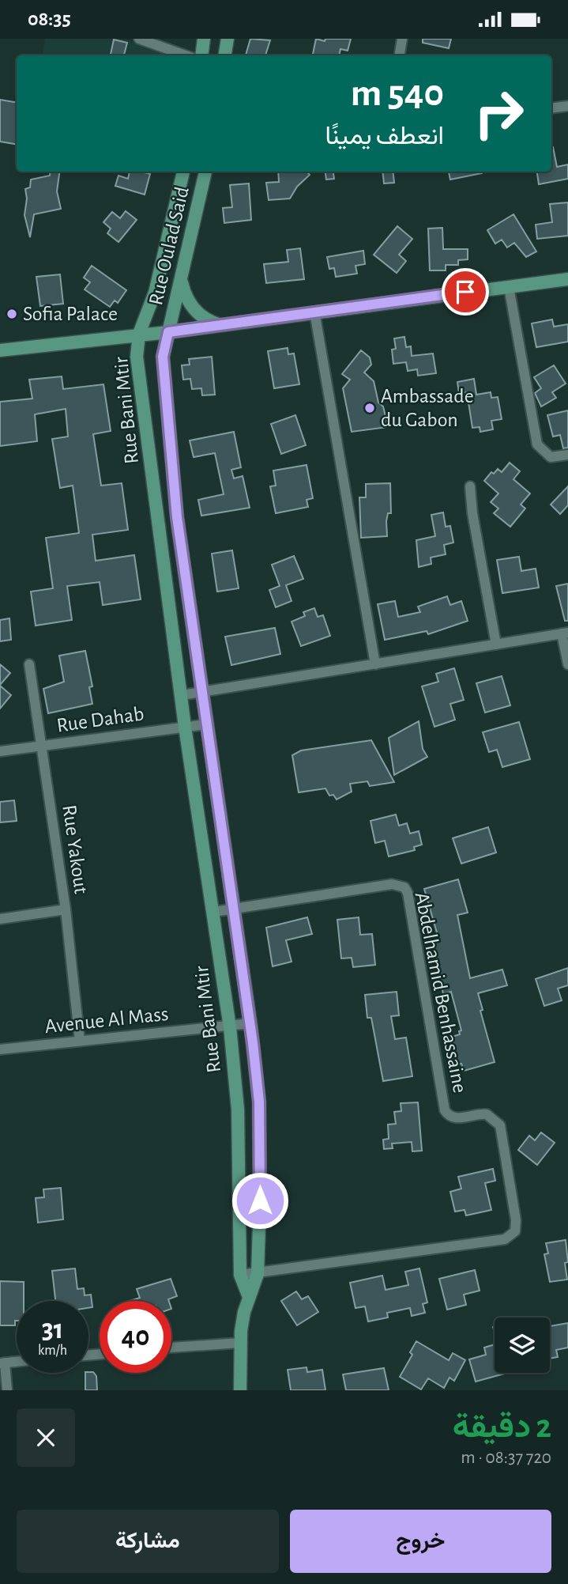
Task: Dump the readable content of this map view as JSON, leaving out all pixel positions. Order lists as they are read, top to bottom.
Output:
{
  "streets": {
    "street": [
      "Rue Oulad Said",
      "Rue Bani Mtir",
      "Rue Dahab",
      "Rue Yakout",
      "Abdelhamid Benhassaine",
      "Avenue Al Mass"
    ]
  },
  "crossings": [
    ["Rue Oulad Said", "Rue Bani Mtir"],
    ["Rue Bani Mtir", "Rue Dahab"],
    ["Rue Bani Mtir", "Abdelhamid Benhassaine"],
    ["Rue Bani Mtir", "Avenue Al Mass"],
    ["Rue Dahab", "Rue Yakout"],
    ["Rue Yakout", "Avenue Al Mass"]
  ],
  "places": ["Sofia Palace", "Ambassade du Gabon"],
  "page": {
    "status": "08:35",
    "turn": ["540 m", "انعطف يمينًا"],
    "speed": "31 km/h",
    "limit": "40",
    "heading": ["2 دقيقة", "720 m · 08:37"],
    "buttons": ["خروج", "مشاركة"]
  }
}
